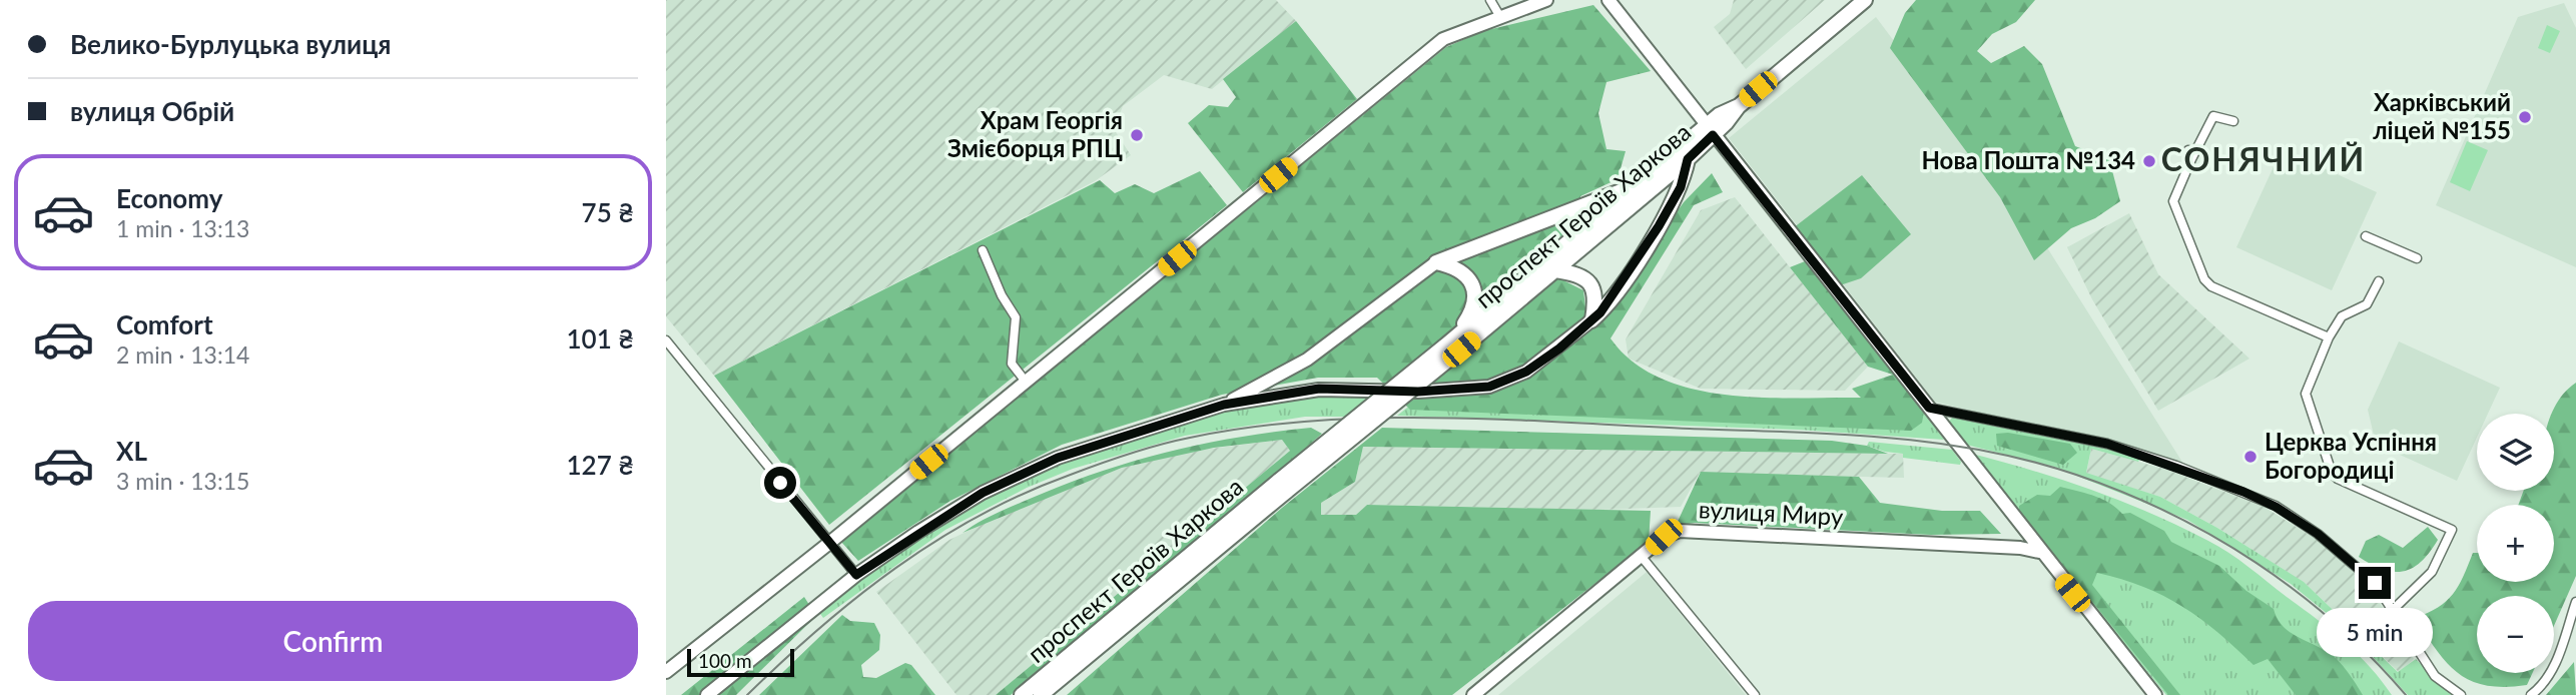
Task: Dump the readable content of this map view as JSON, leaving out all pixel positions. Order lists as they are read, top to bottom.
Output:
{
  "streets": {
    "main road": ["проспект Героїв Харкова"],
    "street": ["вулиця Миру"]
  },
  "districts": ["СОНЯЧНИЙ"],
  "places": [
    "Харківський ліцей №155",
    "Храм Георгія Змієборця РПЦ",
    "Нова Пошта №134",
    "Церква Успіння Богородиці"
  ],
  "scale_bar": "100 m",
  "page": {
    "banner": ["Велико-Бурлуцька вулиця", "вулиця Обрій"],
    "list": [
      {
        "name": "Economy",
        "note": "1 min · 13:13",
        "value": "75 ₴"
      },
      {
        "name": "Comfort",
        "note": "2 min · 13:14",
        "value": "101 ₴"
      },
      {
        "name": "XL",
        "note": "3 min · 13:15",
        "value": "127 ₴"
      }
    ],
    "map_buttons": ["+", "−"],
    "buttons": "Confirm",
    "bubble": "5 min",
    "scale": "100 m"
  }
}
